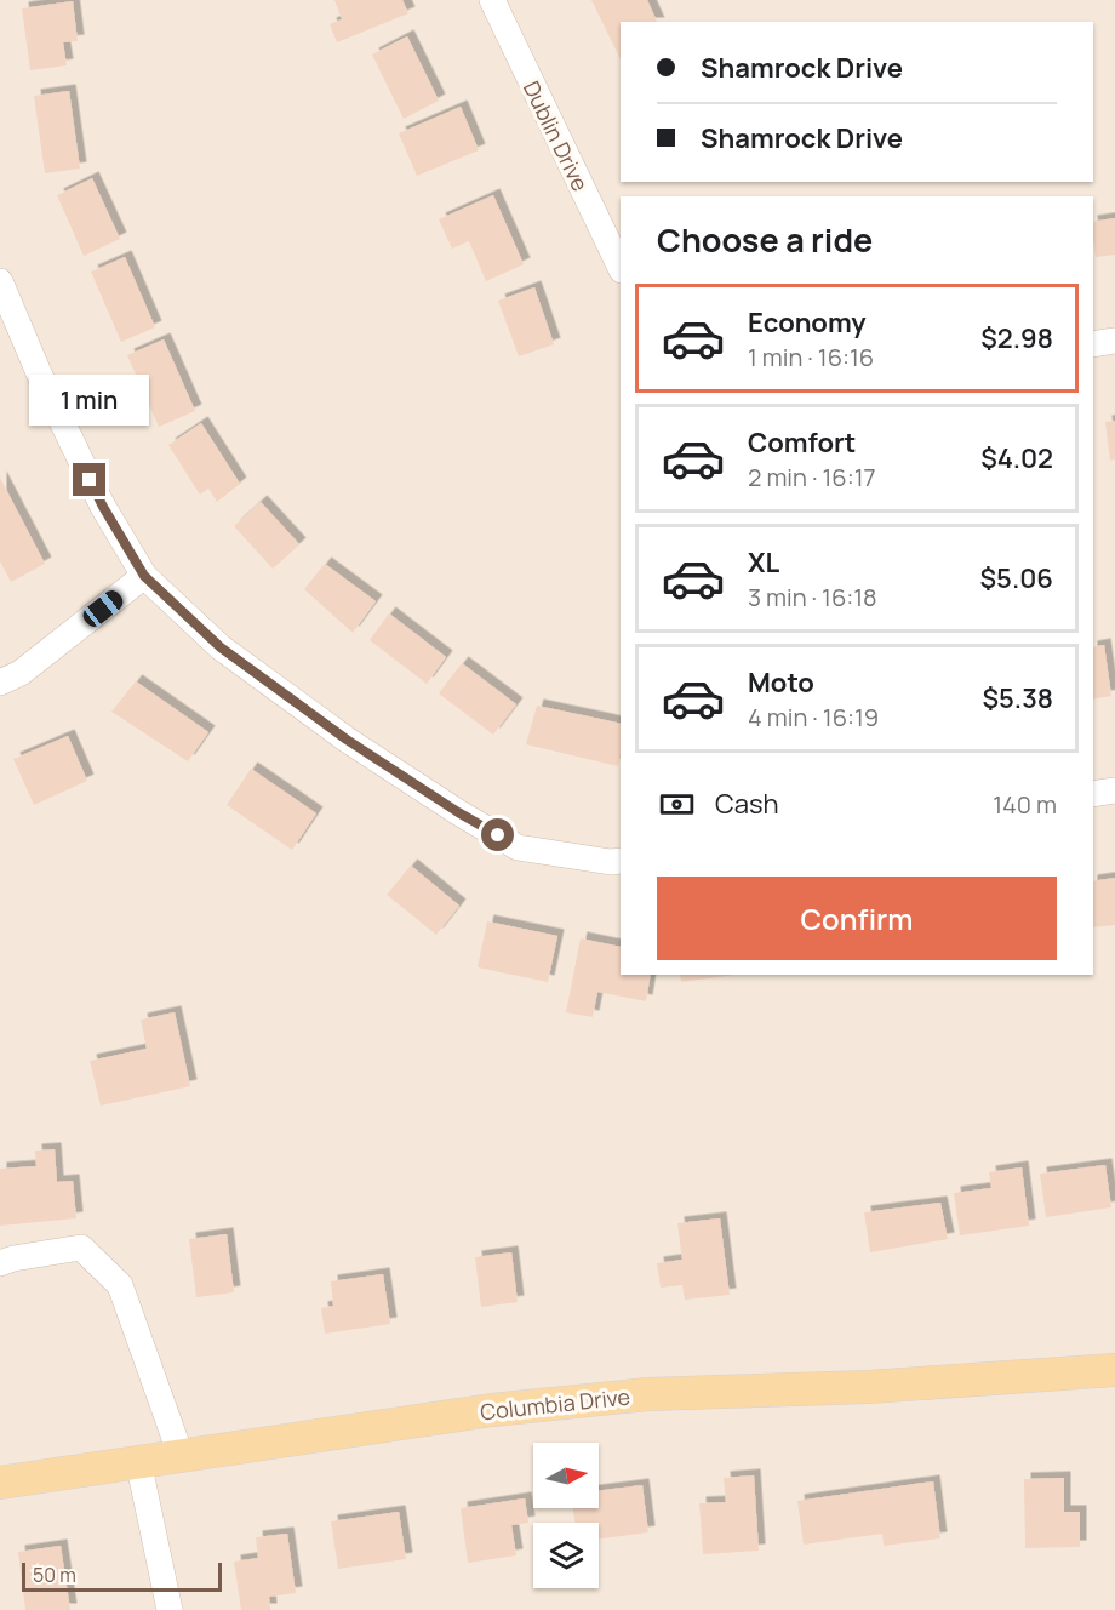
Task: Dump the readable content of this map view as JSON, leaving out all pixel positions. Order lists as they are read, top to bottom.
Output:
{
  "streets": {
    "main road": ["Columbia Drive"],
    "street": ["Dublin Drive"]
  },
  "scale_bar": "50 m",
  "north": "right",
  "page": {
    "banner": ["Shamrock Drive", "Shamrock Drive"],
    "heading": "Choose a ride",
    "list": [
      {
        "name": "Economy",
        "note": "1 min · 16:16",
        "value": "$2.98"
      },
      {
        "name": "Comfort",
        "note": "2 min · 16:17",
        "value": "$4.02"
      },
      {
        "name": "XL",
        "note": "3 min · 16:18",
        "value": "$5.06"
      },
      {
        "name": "Moto",
        "note": "4 min · 16:19",
        "value": "$5.38"
      }
    ],
    "bubble": "1 min",
    "pay": ["Cash", "140 m"],
    "buttons": "Confirm",
    "scale": "50 m"
  }
}
